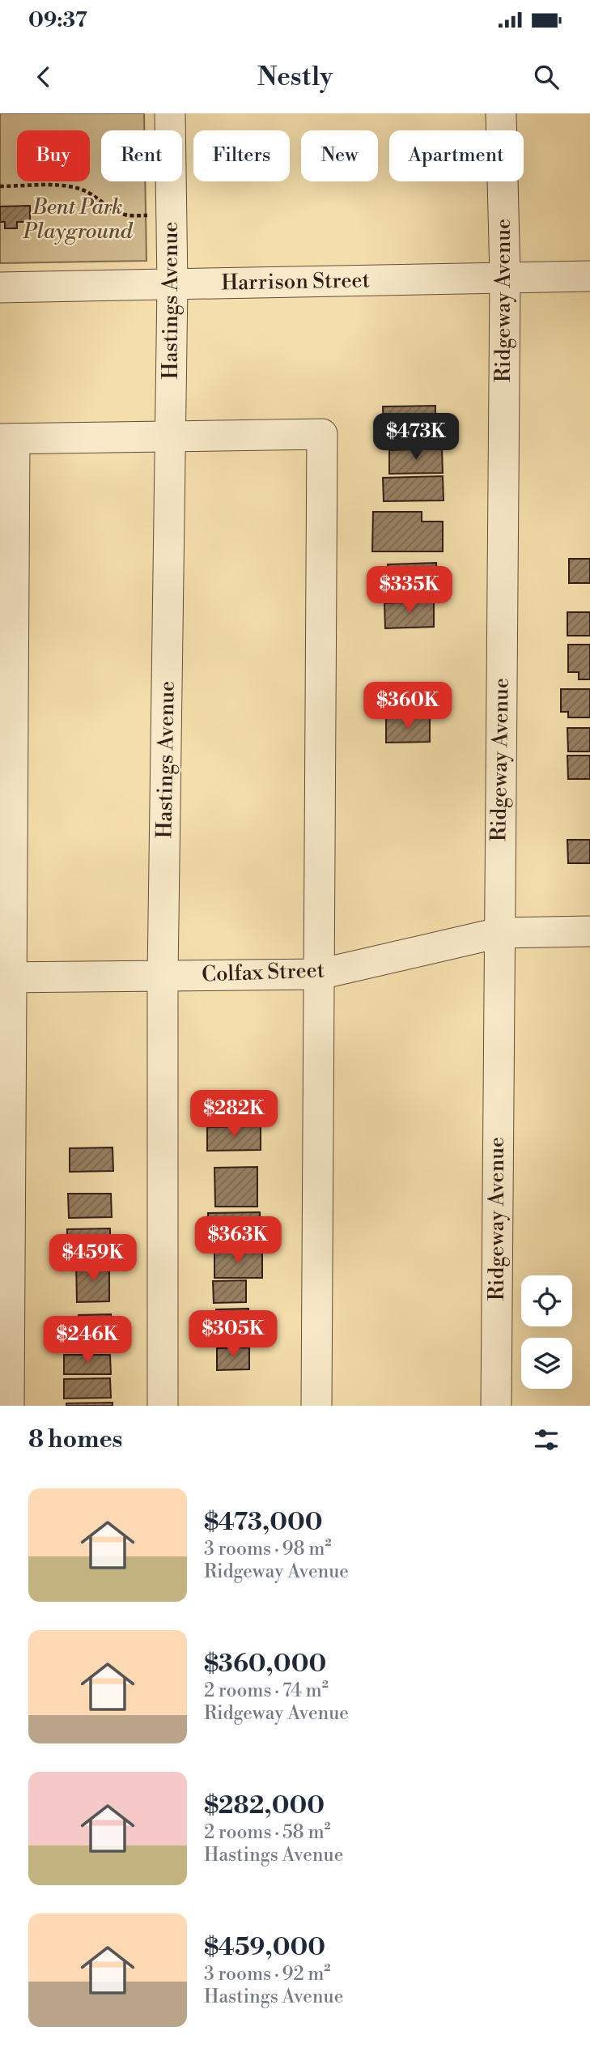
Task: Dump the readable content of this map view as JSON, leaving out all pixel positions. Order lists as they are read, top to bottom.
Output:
{
  "streets": {
    "street": [
      "Harrison Street",
      "Hastings Avenue",
      "Ridgeway Avenue",
      "Colfax Street"
    ]
  },
  "crossings": [
    ["Harrison Street", "Hastings Avenue"],
    ["Harrison Street", "Ridgeway Avenue"],
    ["Hastings Avenue", "Colfax Street"],
    ["Ridgeway Avenue", "Colfax Street"]
  ],
  "parks": ["Bent Park Playground"],
  "page": {
    "status": "09:37",
    "header": "Nestly",
    "chip": [
      "Buy",
      "Rent",
      "Filters",
      "New",
      "Apartment"
    ],
    "price": [
      "$473K",
      "$335K",
      "$360K",
      "$282K",
      "$363K",
      "$459K",
      "$305K",
      "$246K"
    ],
    "heading": "8 homes",
    "list": [
      {
        "name": "$473,000",
        "note": "3 rooms · 98 m² · Ridgeway Avenue"
      },
      {
        "name": "$360,000",
        "note": "2 rooms · 74 m² · Ridgeway Avenue"
      },
      {
        "name": "$282,000",
        "note": "2 rooms · 58 m² · Hastings Avenue"
      },
      {
        "name": "$459,000",
        "note": "3 rooms · 92 m² · Hastings Avenue"
      }
    ]
  }
}
